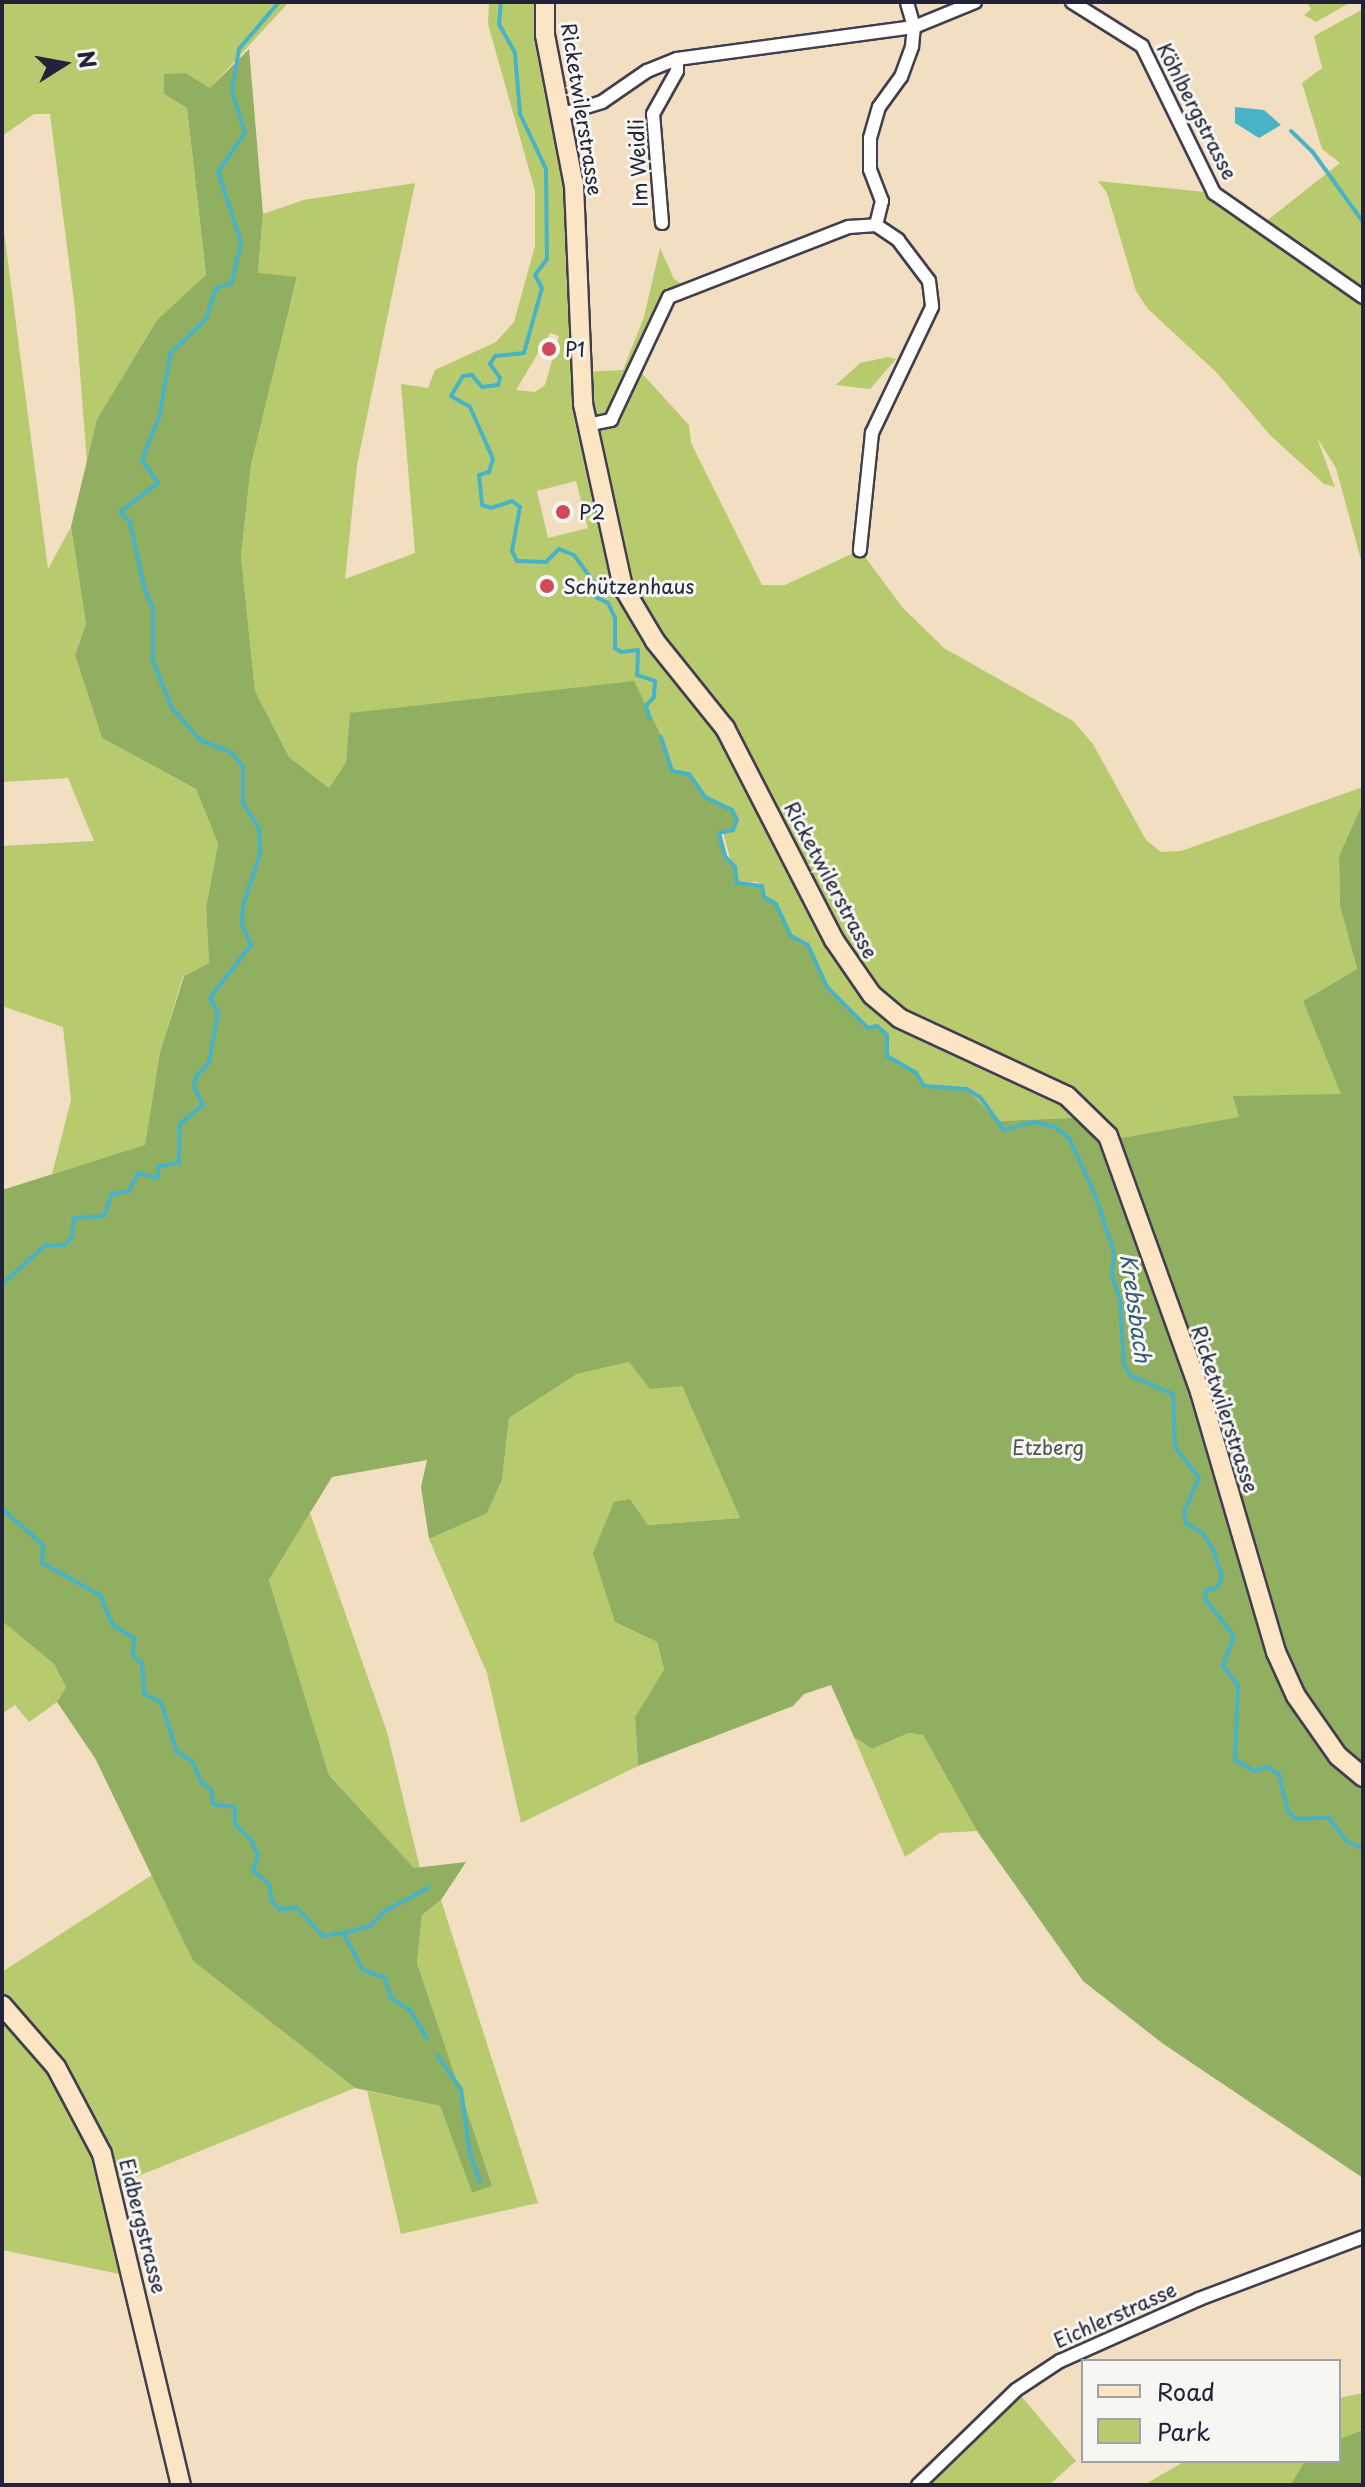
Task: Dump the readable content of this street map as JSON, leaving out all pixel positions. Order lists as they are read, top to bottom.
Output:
{
  "streets": {
    "street": [
      "Ricketwilerstrasse",
      "Köhlbergstrasse",
      "Im Weidli",
      "Eidbergstrasse",
      "Eichlerstrasse"
    ]
  },
  "water": ["Krebsbach"],
  "parks": ["Etzberg"],
  "places": ["P1", "P2", "Schützenhaus"],
  "legend": ["Road", "Park"],
  "north": "right"
}
